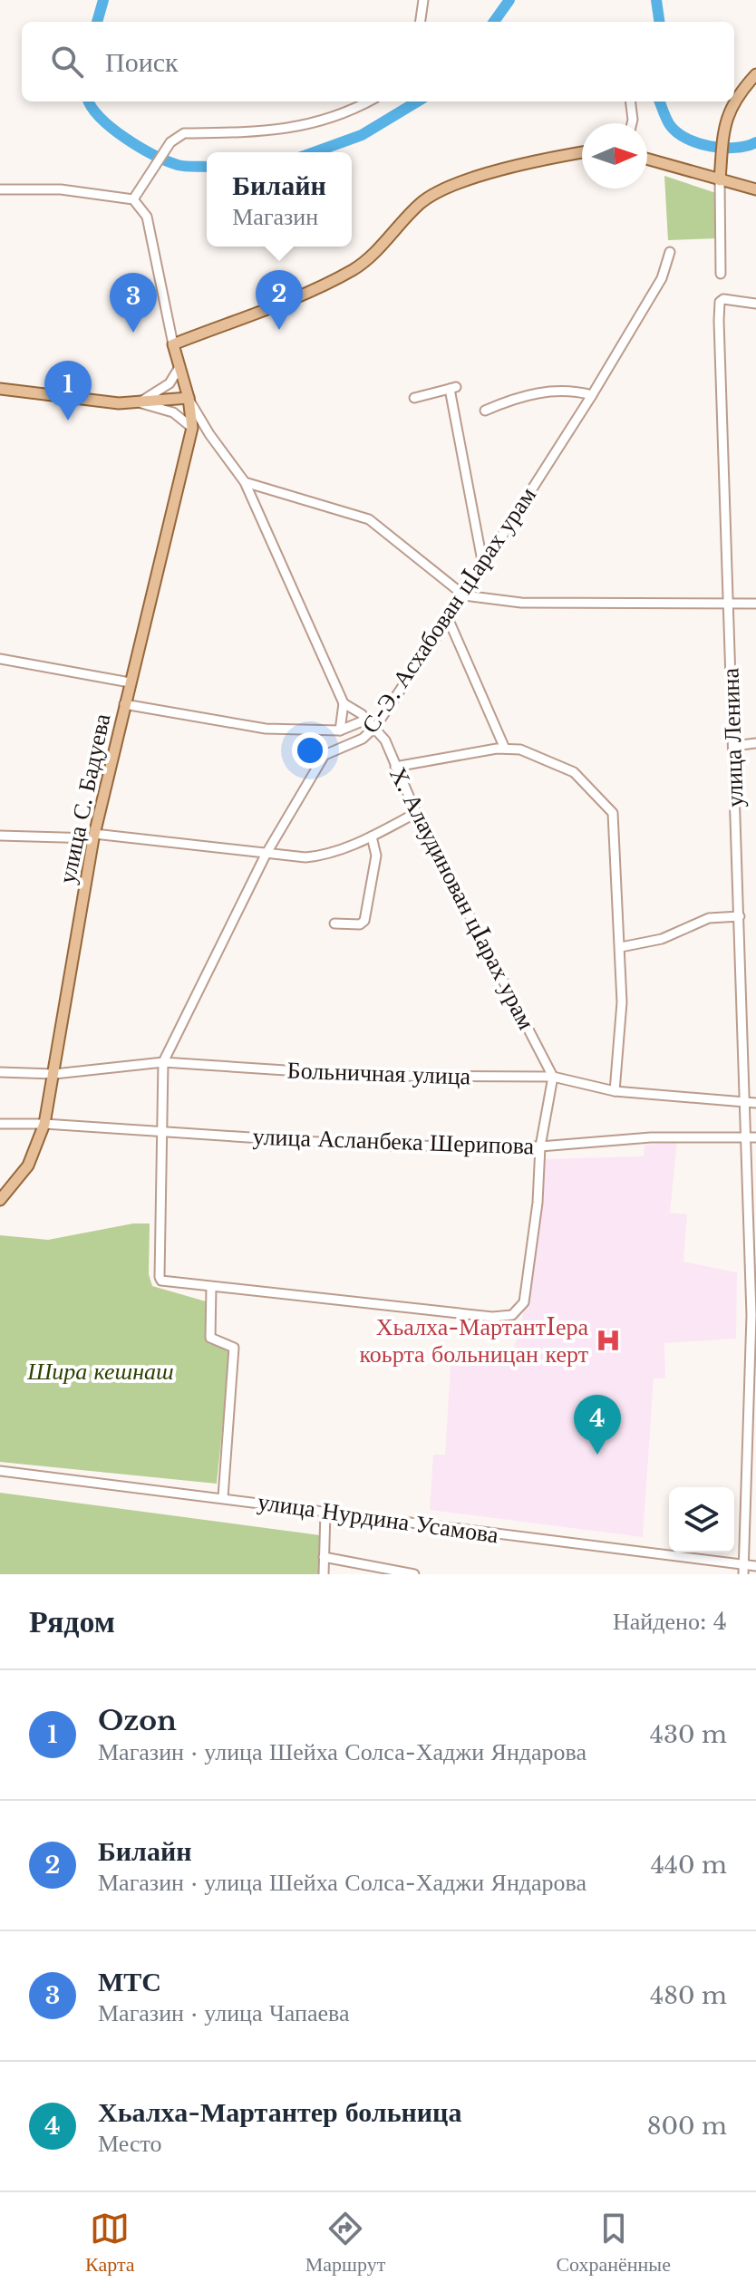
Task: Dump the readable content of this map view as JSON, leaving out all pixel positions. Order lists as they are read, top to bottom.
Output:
{
  "streets": {
    "main road": ["улица С. Бадуева"],
    "street": [
      "С-Э. Асхабован цIарах урам",
      "улица Ленина",
      "Х. Алаудинован цIарах урам",
      "Больничная улица",
      "улица Асланбека Шерипова",
      "улица Нурдина Усамова"
    ]
  },
  "crossings": [
    ["С-Э. Асхабован цIарах урам", "Х. Алаудинован цIарах урам"],
    ["С-Э. Асхабован цIарах урам", "Больничная улица"],
    ["С-Э. Асхабован цIарах урам", "улица Асланбека Шерипова"],
    ["улица Ленина", "Больничная улица"],
    ["улица Ленина", "улица Асланбека Шерипова"],
    ["улица Ленина", "улица Нурдина Усамова"],
    ["улица С. Бадуева", "Больничная улица"],
    ["улица С. Бадуева", "улица Асланбека Шерипова"],
    ["Х. Алаудинован цIарах урам", "Больничная улица"]
  ],
  "parks": ["Шира кешнаш"],
  "places": {
    "hospital": ["Хьалха-МартантIера коьрта больницан керт"]
  },
  "north": "right",
  "page": {
    "search": "Поиск",
    "popup": ["Билайн", "Магазин"],
    "pins": [
      "2",
      "3",
      "1",
      "4"
    ],
    "heading": ["Рядом", "Найдено: 4"],
    "list": [
      {
        "mark": "1",
        "name": "Ozon",
        "note": "Магазин · улица Шейха Солса-Хаджи Яндарова",
        "value": "430 m"
      },
      {
        "mark": "2",
        "name": "Билайн",
        "note": "Магазин · улица Шейха Солса-Хаджи Яндарова",
        "value": "440 m"
      },
      {
        "mark": "3",
        "name": "МТС",
        "note": "Магазин · улица Чапаева",
        "value": "480 m"
      },
      {
        "mark": "4",
        "name": "Хьалха-Мартантер больница",
        "note": "Место",
        "value": "800 m"
      }
    ],
    "nav": ["Карта", "Маршрут", "Сохранённые"]
  }
}
